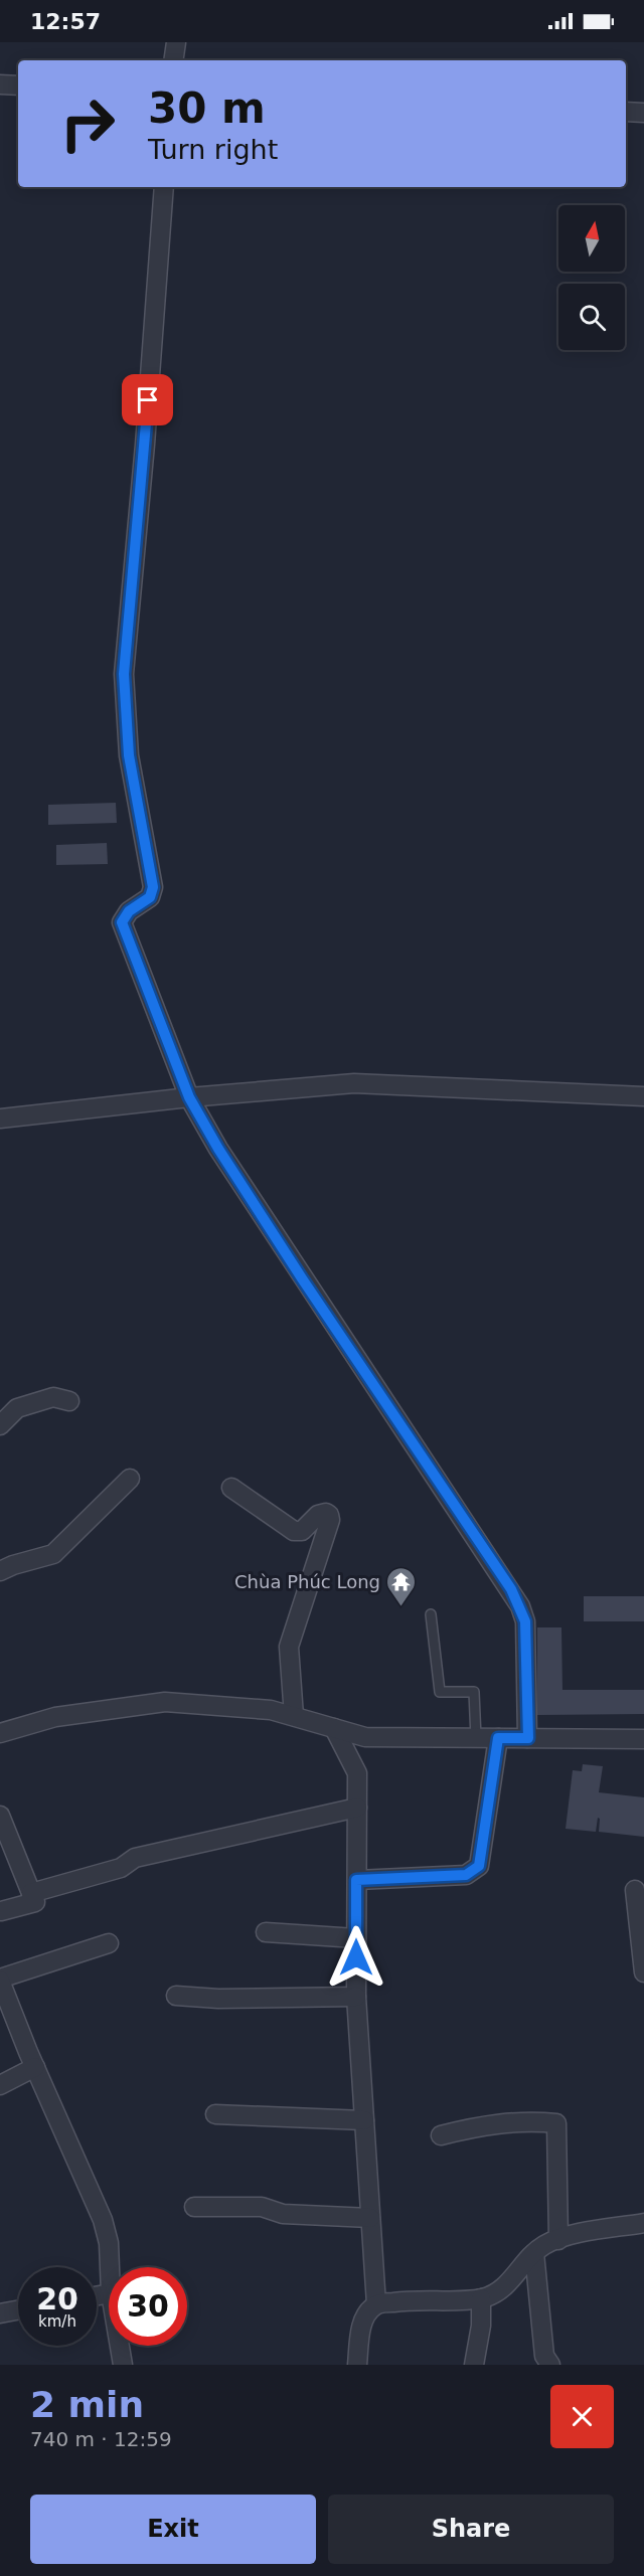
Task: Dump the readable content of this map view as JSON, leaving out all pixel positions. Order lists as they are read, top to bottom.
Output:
{
  "places": {
    "temple": ["Chùa Phúc Long"]
  },
  "north": "top",
  "page": {
    "status": "12:57",
    "turn": ["30 m", "Turn right"],
    "speed": "20 km/h",
    "limit": "30",
    "heading": ["2 min", "740 m · 12:59"],
    "buttons": ["Exit", "Share"]
  }
}
